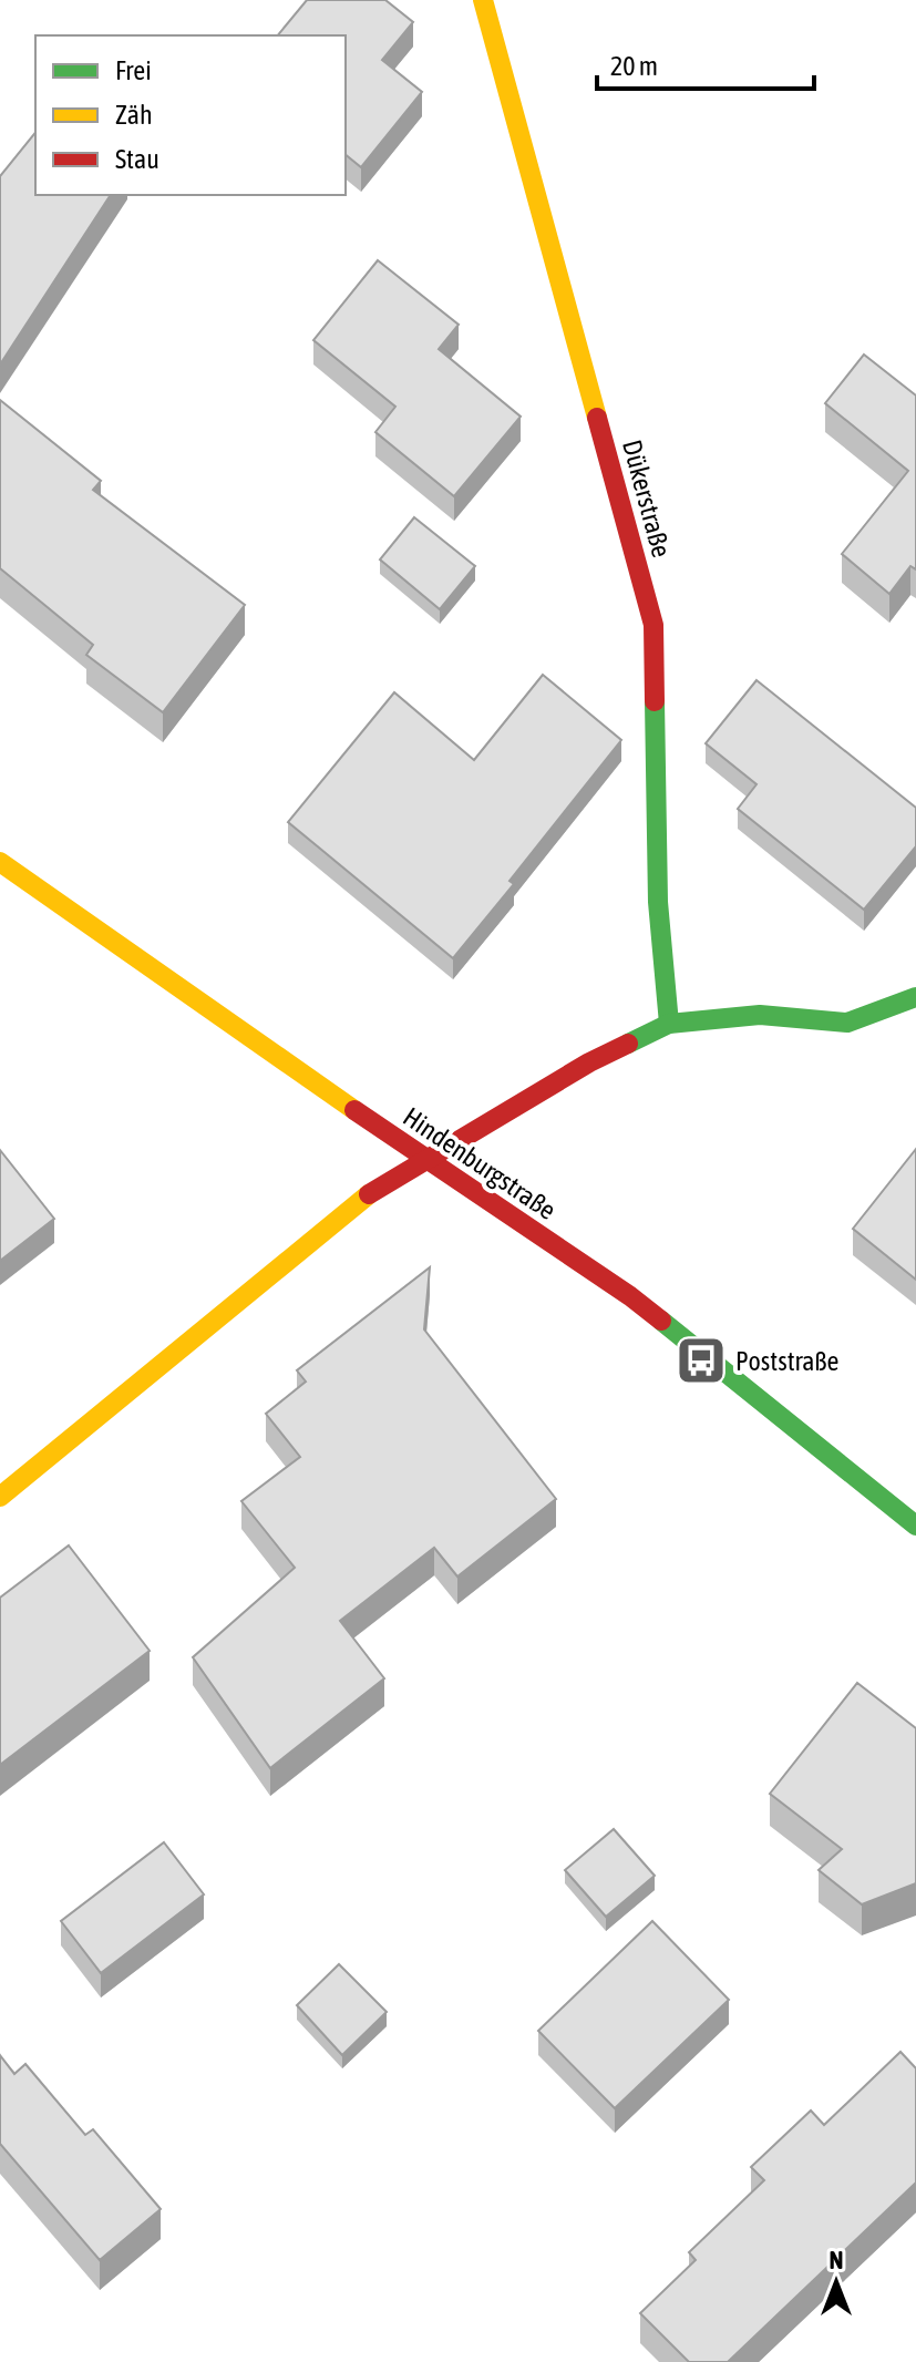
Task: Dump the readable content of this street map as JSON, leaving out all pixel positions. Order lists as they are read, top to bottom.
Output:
{
  "streets": {
    "street": ["Dükerstraße", "Hindenburgstraße"]
  },
  "places": {
    "bus stop": ["Poststraße"]
  },
  "legend": ["Frei", "Zäh", "Stau"],
  "scale_bar": "20 m",
  "north": "top"
}
